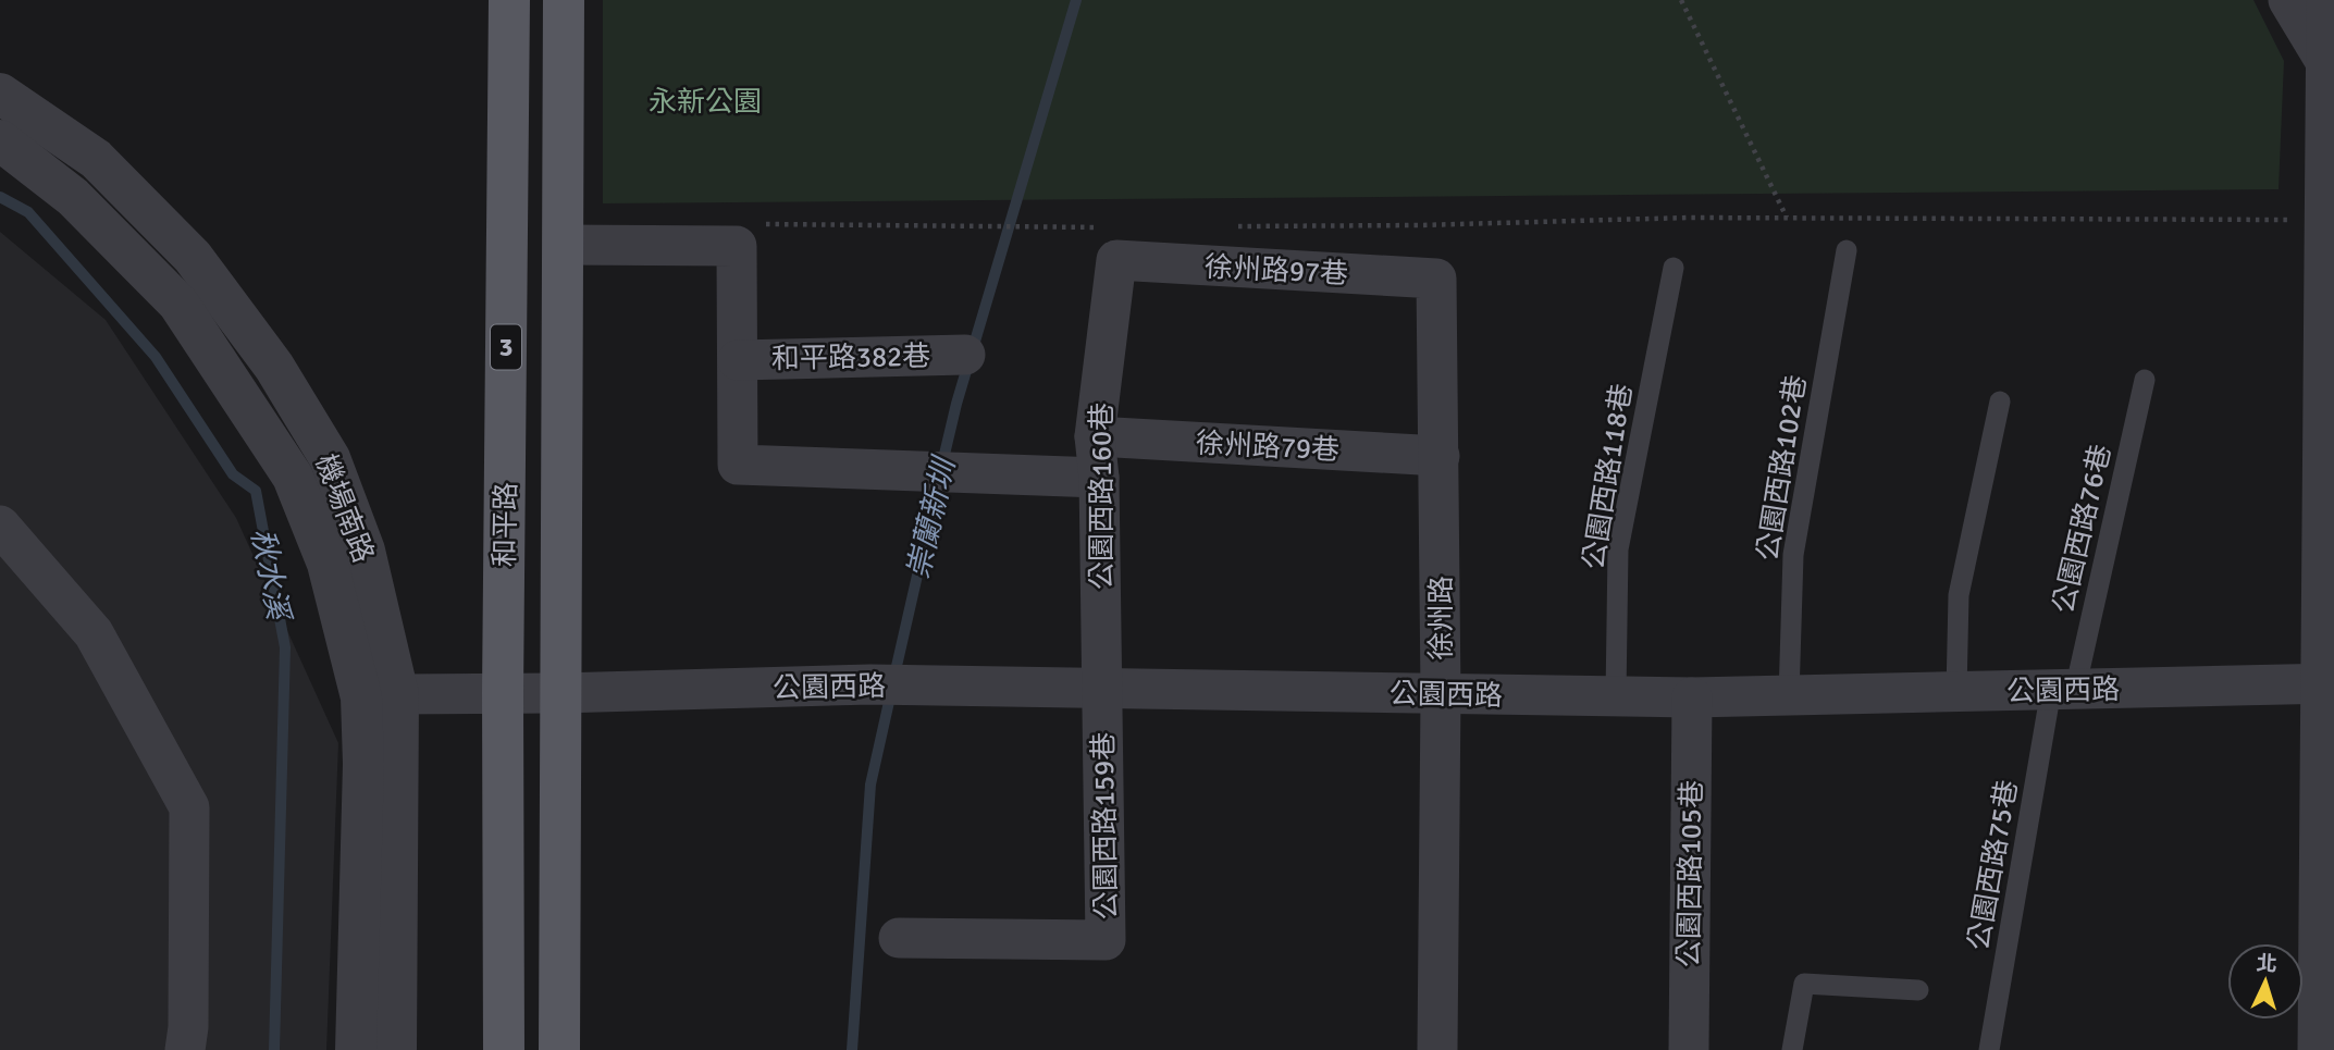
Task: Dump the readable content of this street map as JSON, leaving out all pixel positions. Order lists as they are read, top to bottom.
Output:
{
  "streets": {
    "main road": ["3", "和平路"],
    "street": [
      "徐州路97巷",
      "和平路382巷",
      "徐州路79巷",
      "公園西路160巷",
      "機場南路",
      "徐州路",
      "公園西路",
      "公園西路159巷",
      "公園西路105巷"
    ],
    "lane": [
      "公園西路102巷",
      "公園西路118巷",
      "公園西路76巷",
      "公園西路75巷"
    ]
  },
  "crossings": [
    ["徐州路97巷", "公園西路160巷"],
    ["徐州路97巷", "徐州路"],
    ["徐州路79巷", "公園西路160巷"],
    ["徐州路79巷", "徐州路"],
    ["公園西路102巷", "公園西路"],
    ["公園西路118巷", "公園西路"],
    ["公園西路160巷", "公園西路"],
    ["公園西路160巷", "公園西路159巷"],
    ["機場南路", "公園西路"],
    ["和平路", "公園西路"],
    ["公園西路76巷", "公園西路"],
    ["公園西路76巷", "公園西路75巷"],
    ["徐州路", "公園西路"],
    ["公園西路", "公園西路159巷"],
    ["公園西路", "公園西路75巷"],
    ["公園西路", "公園西路105巷"]
  ],
  "water": ["崇蘭新圳", "秋水溪"],
  "parks": ["永新公園"],
  "north": "top"
}
